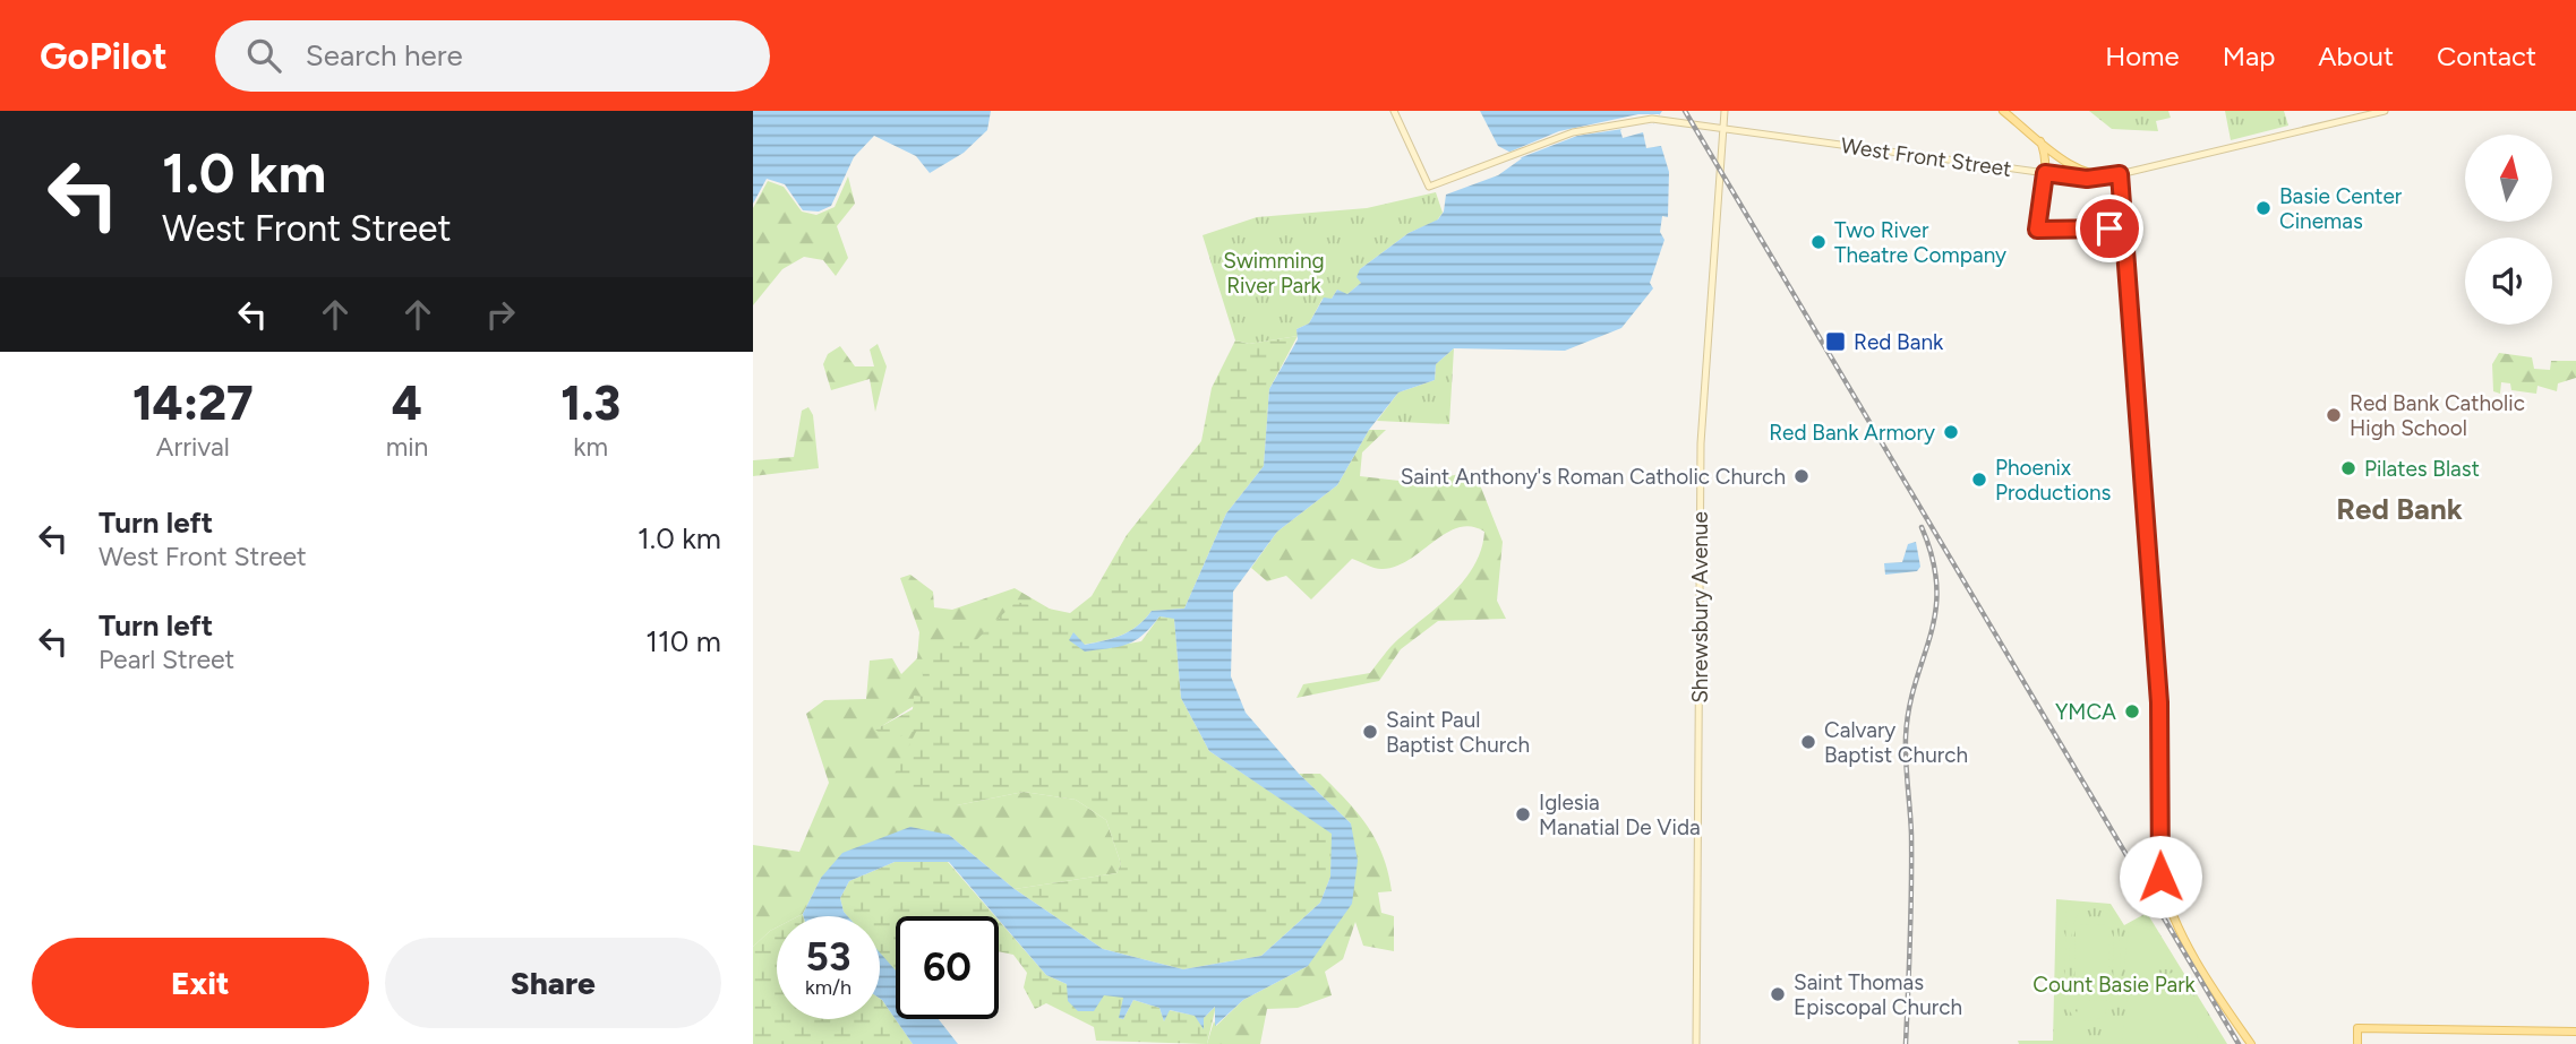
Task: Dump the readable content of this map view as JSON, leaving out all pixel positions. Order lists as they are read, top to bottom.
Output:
{
  "streets": {
    "main road": ["West Front Street", "Shrewsbury Avenue"]
  },
  "crossings": [
    ["West Front Street", "Shrewsbury Avenue"]
  ],
  "districts": ["Red Bank"],
  "parks": ["Swimming River Park", "Count Basie Park"],
  "places": {
    "other": [
      "Basie Center Cinemas",
      "Two River Theatre Company",
      "Red Bank Catholic High School",
      "Red Bank Armory",
      "Pilates Blast",
      "Saint Anthony's Roman Catholic Church",
      "Phoenix Productions",
      "YMCA",
      "Saint Paul Baptist Church",
      "Calvary Baptist Church",
      "Iglesia Manatial De Vida",
      "Saint Thomas Episcopal Church"
    ],
    "transit": ["Red Bank"]
  },
  "north": "top",
  "page": {
    "header": "GoPilot",
    "search": "Search here",
    "nav": [
      "Home",
      "Map",
      "About",
      "Contact"
    ],
    "turn": ["1.0 km", "West Front Street"],
    "eta": [
      "14:27",
      "Arrival",
      "4",
      "min",
      "1.3",
      "km"
    ],
    "list": [
      {
        "name": "Turn left",
        "note": "West Front Street",
        "value": "1.0 km"
      },
      {
        "name": "Turn left",
        "note": "Pearl Street",
        "value": "110 m"
      }
    ],
    "speed": "53 km/h",
    "limit": "60",
    "buttons": ["Exit", "Share"]
  }
}
